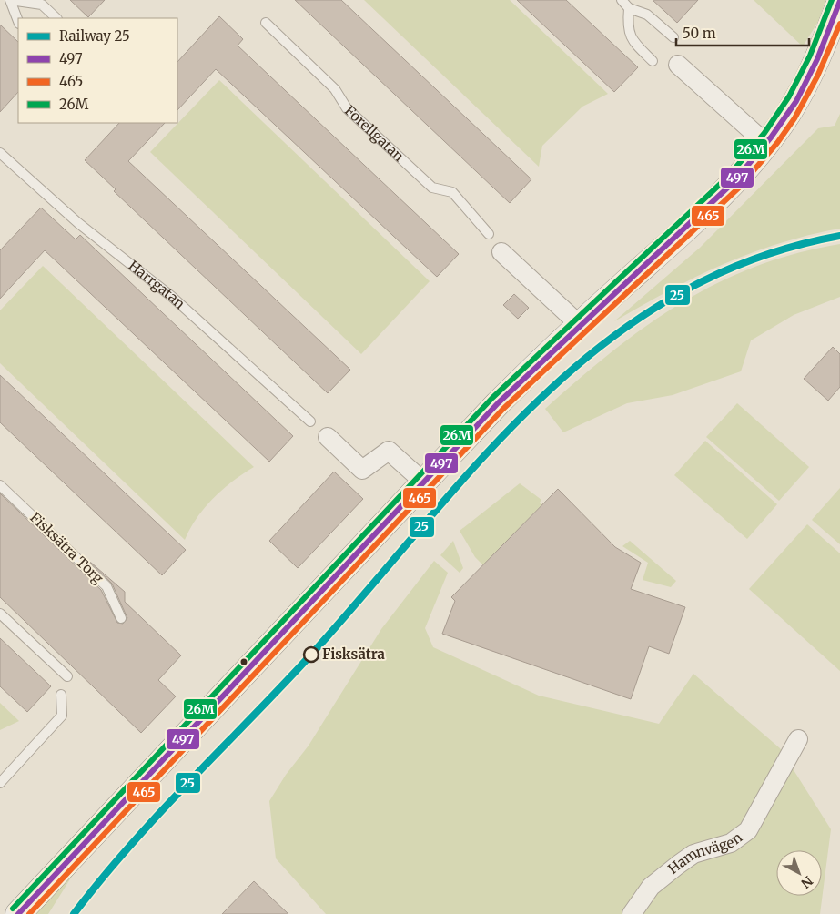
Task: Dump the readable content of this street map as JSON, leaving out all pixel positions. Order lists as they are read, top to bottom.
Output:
{
  "streets": {
    "street": ["Hamnvägen"],
    "lane": ["Forellgatan", "Harrgatan", "Fisksätra Torg"]
  },
  "places": ["Fisksätra"],
  "lines": [
    "transit line 26M",
    "transit line 497",
    "transit line 465",
    "rail line 25"
  ],
  "legend": [
    "Railway 25",
    "497",
    "465",
    "26M"
  ],
  "scale_bar": "50 m",
  "north": "bottom right"
}
